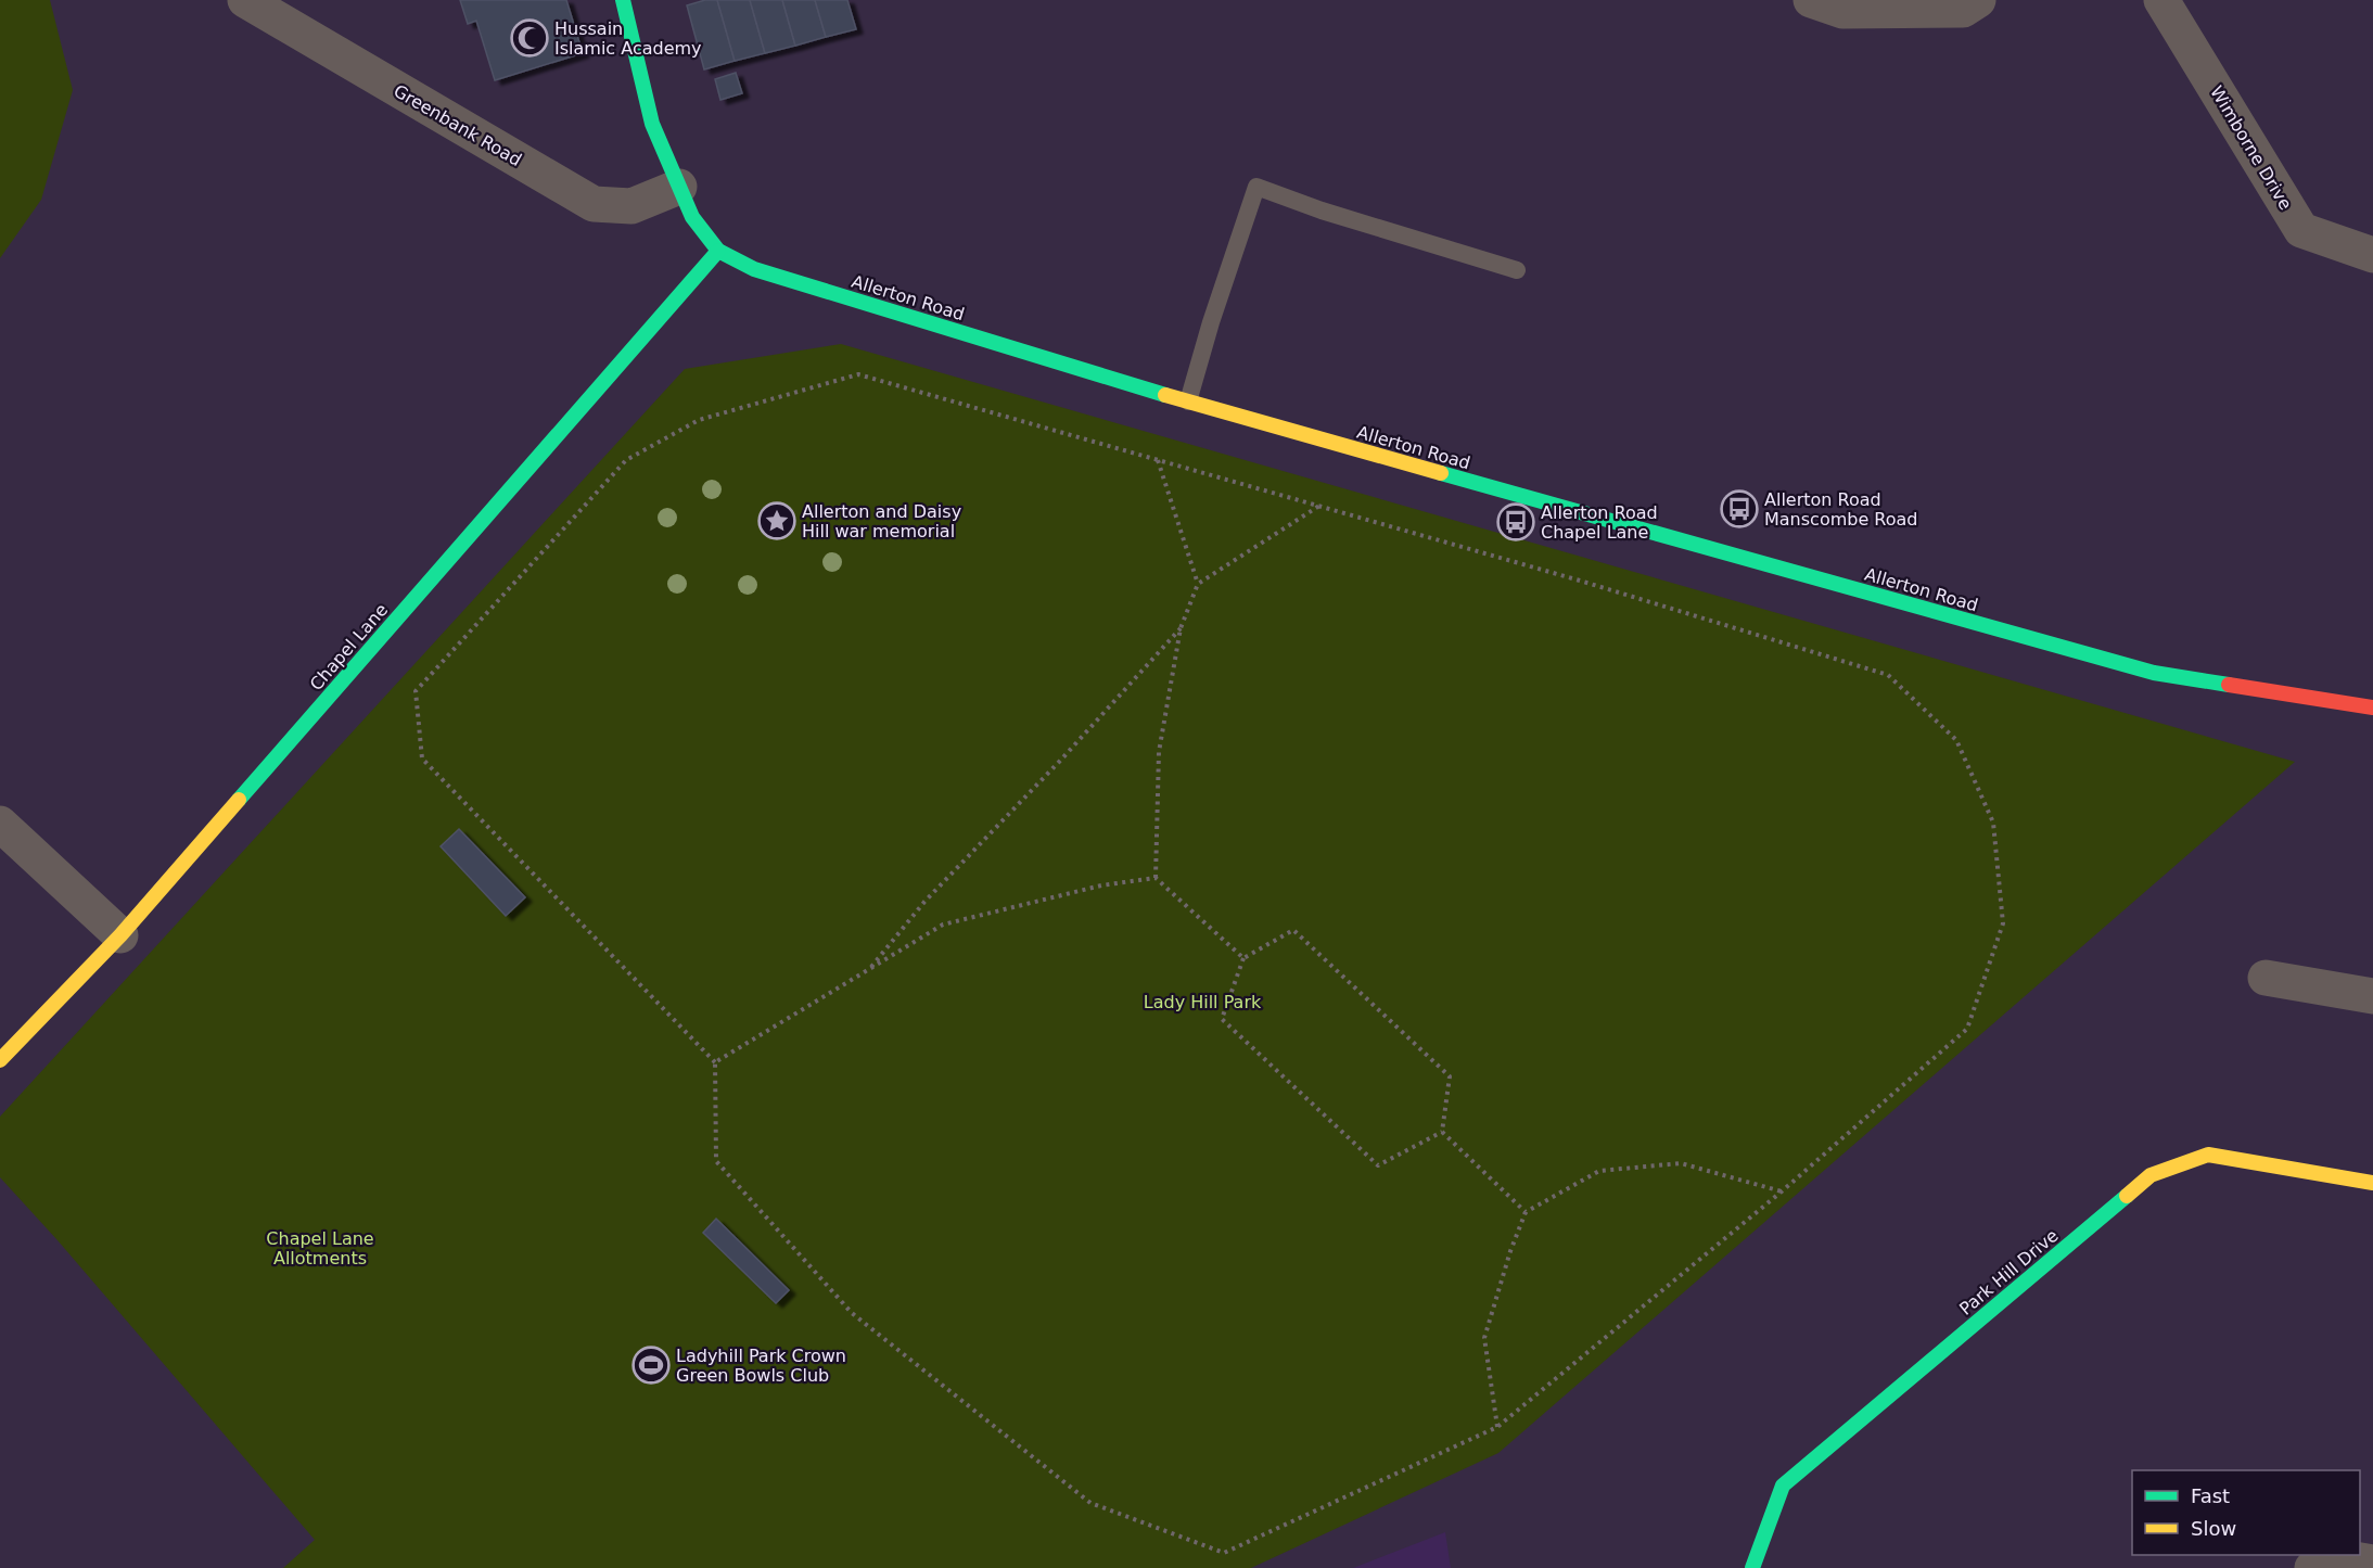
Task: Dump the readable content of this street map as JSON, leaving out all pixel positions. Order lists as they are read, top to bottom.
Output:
{
  "streets": {
    "street": [
      "Greenbank Road",
      "Wimborne Drive",
      "Allerton Road",
      "Chapel Lane",
      "Park Hill Drive"
    ]
  },
  "crossings": [
    ["Greenbank Road", "Allerton Road"],
    ["Allerton Road", "Chapel Lane"]
  ],
  "parks": ["Lady Hill Park", "Chapel Lane Allotments"],
  "places": {
    "mosque": ["Hussain Islamic Academy"],
    "bus stop": ["Allerton Road Manscombe Road", "Allerton Road Chapel Lane"],
    "place": ["Allerton and Daisy Hill war memorial"],
    "sports": ["Ladyhill Park Crown Green Bowls Club"]
  },
  "legend": ["Fast", "Slow"]
}
